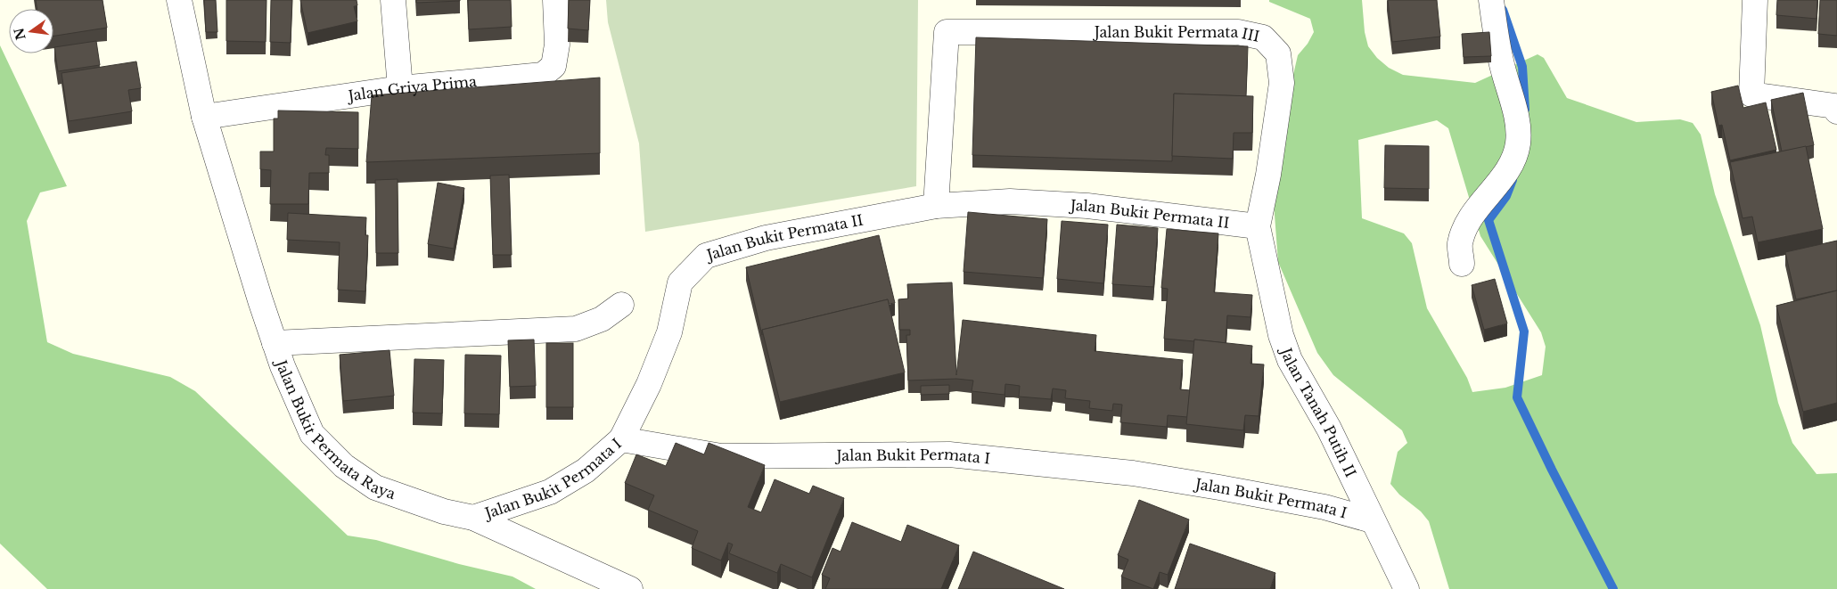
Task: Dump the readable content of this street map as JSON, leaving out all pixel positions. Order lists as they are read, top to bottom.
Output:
{
  "streets": {
    "street": [
      "Jalan Bukit Permata III",
      "Jalan Griya Prima",
      "Jalan Bukit Permata II",
      "Jalan Tanah Putih II",
      "Jalan Bukit Permata Raya",
      "Jalan Bukit Permata I"
    ]
  },
  "crossings": [
    ["Jalan Bukit Permata III", "Jalan Bukit Permata II"],
    ["Jalan Bukit Permata III", "Jalan Tanah Putih II"],
    ["Jalan Griya Prima", "Jalan Bukit Permata Raya"],
    ["Jalan Bukit Permata II", "Jalan Tanah Putih II"],
    ["Jalan Bukit Permata II", "Jalan Bukit Permata I"],
    ["Jalan Tanah Putih II", "Jalan Bukit Permata I"],
    ["Jalan Bukit Permata Raya", "Jalan Bukit Permata I"]
  ],
  "north": "left"
}
